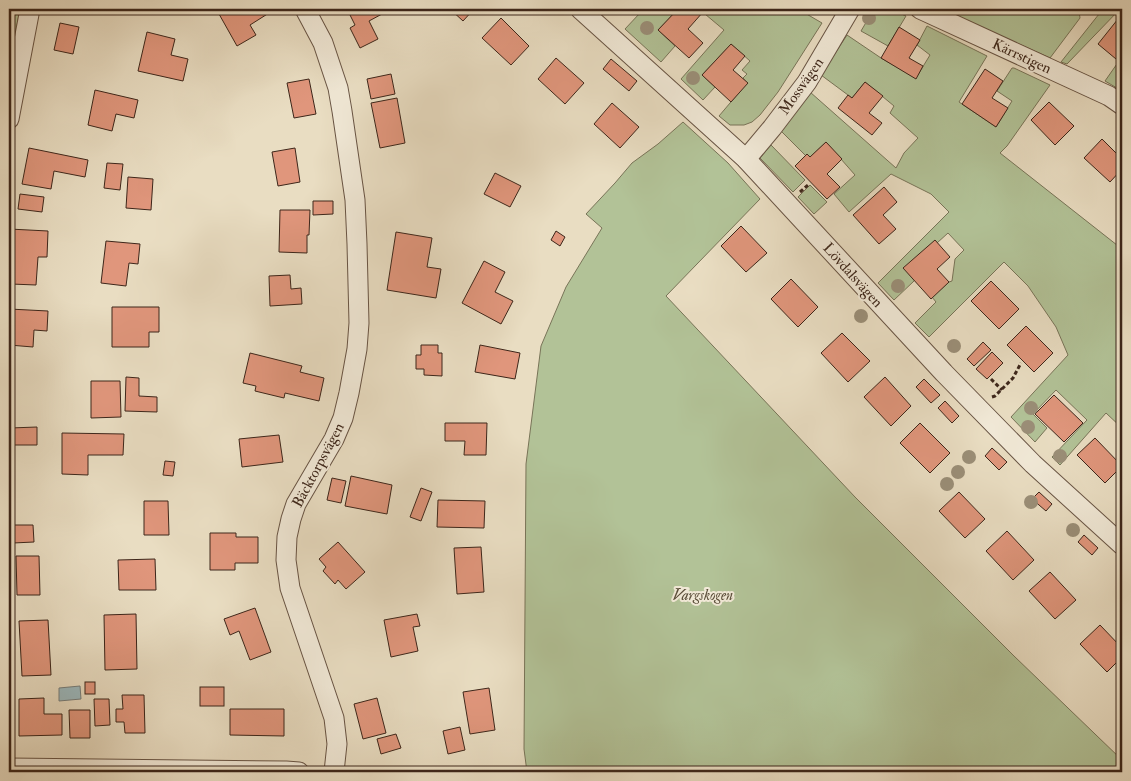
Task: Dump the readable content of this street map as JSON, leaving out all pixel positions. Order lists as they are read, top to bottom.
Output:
{
  "streets": {
    "street": [
      "Kärrstigen",
      "Mossvägen",
      "Lövdalsvägen",
      "Bäcktorpsvägen"
    ]
  },
  "crossings": [
    ["Mossvägen", "Lövdalsvägen"]
  ],
  "parks": ["Vargskogen"]
}
